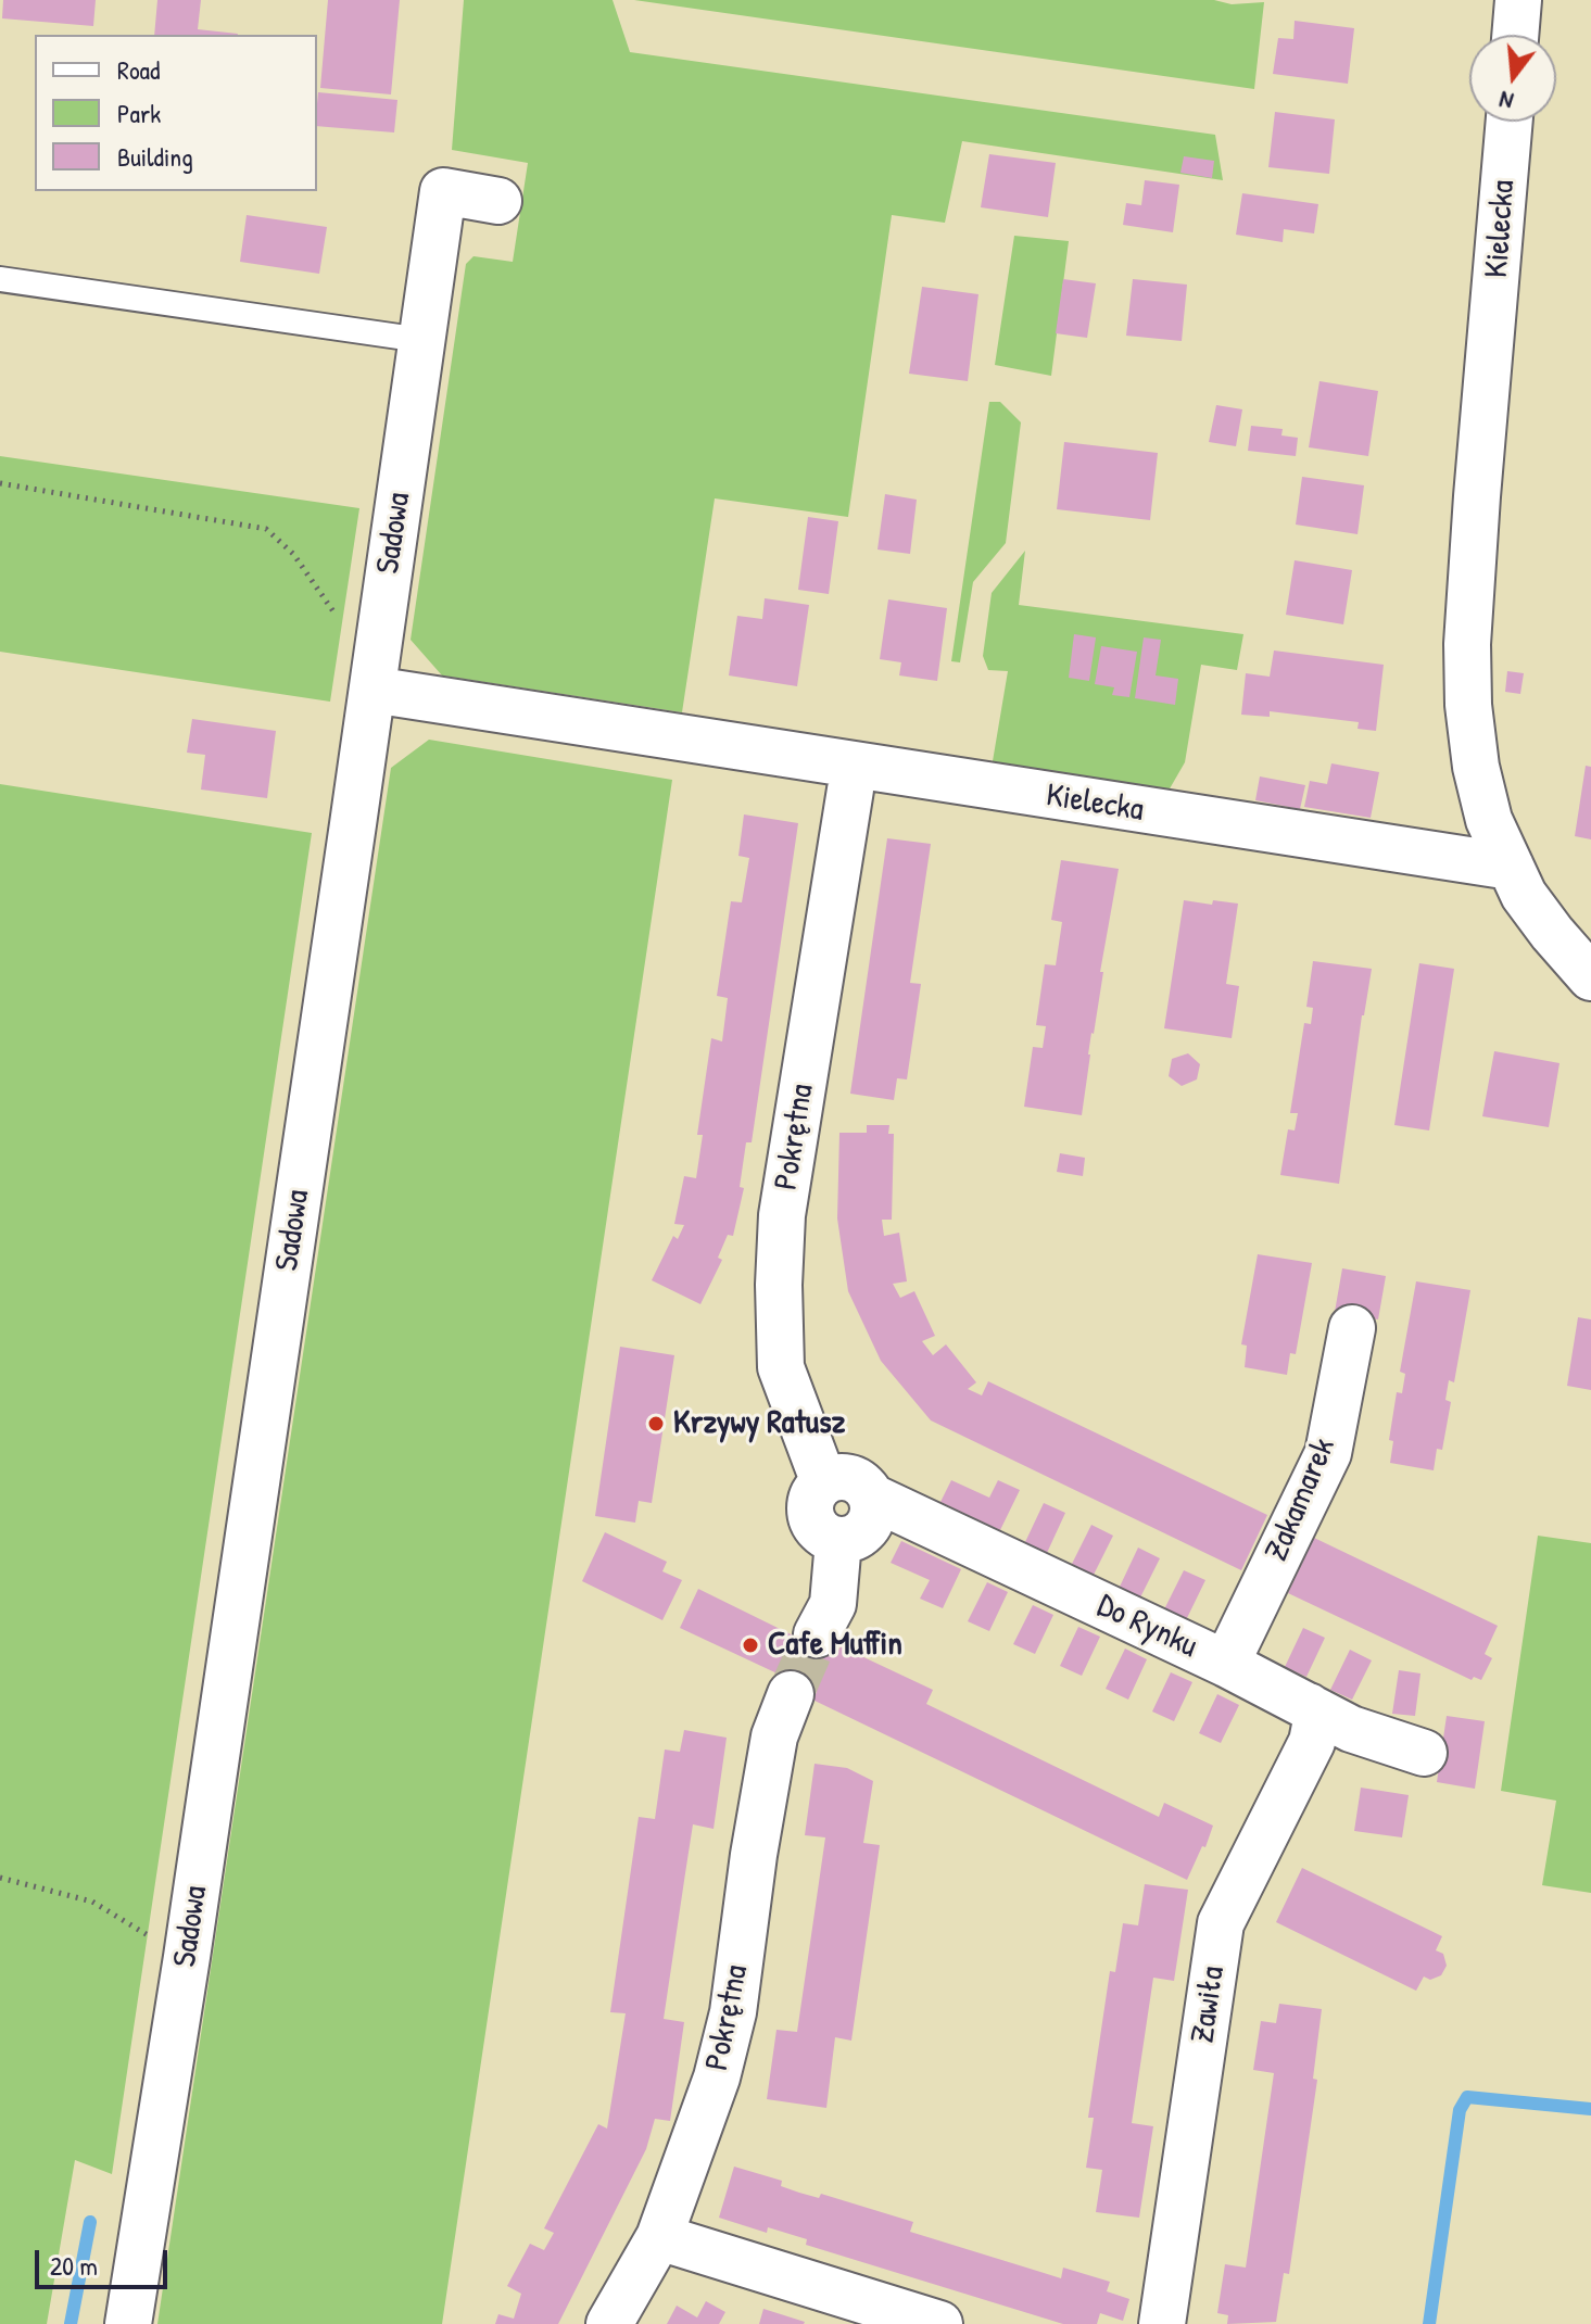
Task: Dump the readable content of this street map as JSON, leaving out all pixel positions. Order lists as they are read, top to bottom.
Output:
{
  "streets": {
    "street": [
      "Kielecka",
      "Sadowa",
      "Pokrętna",
      "Zakamarek",
      "Do Rynku",
      "Zawiła"
    ]
  },
  "crossings": [
    ["Kielecka", "Sadowa"],
    ["Pokrętna", "Do Rynku"],
    ["Zakamarek", "Do Rynku"],
    ["Do Rynku", "Zawiła"]
  ],
  "places": ["Krzywy Ratusz", "Cafe Muffin"],
  "legend": ["Road", "Park", "Building"],
  "scale_bar": "20 m",
  "north": "bottom"
}
